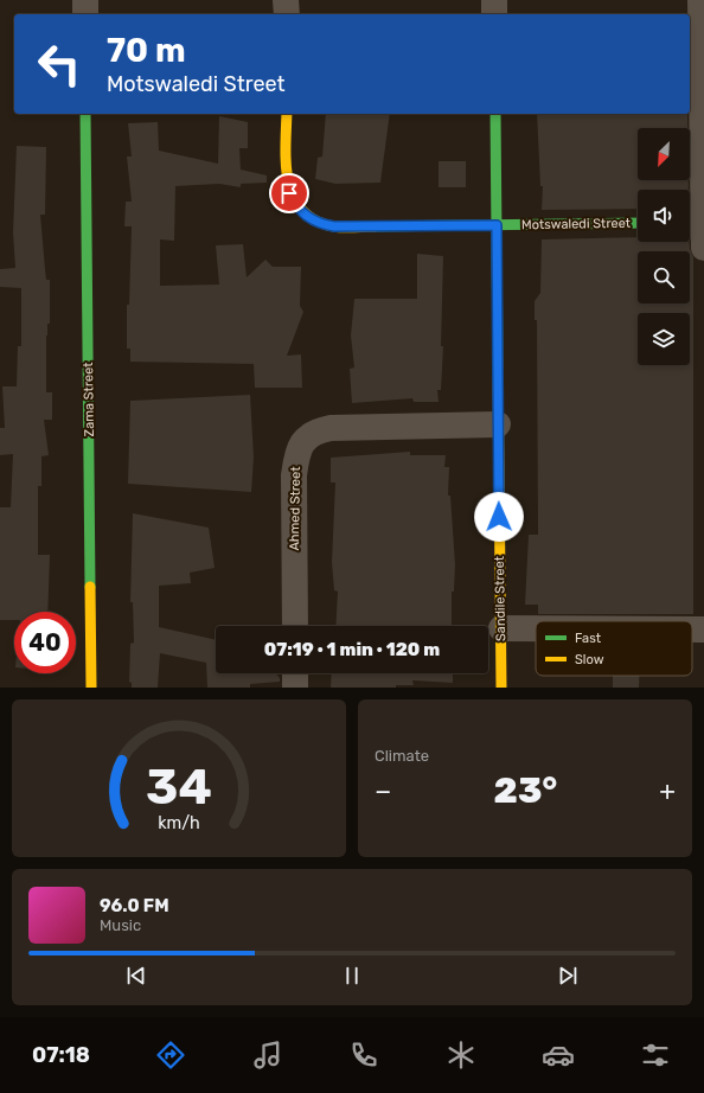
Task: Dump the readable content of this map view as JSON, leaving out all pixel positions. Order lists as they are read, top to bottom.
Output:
{
  "streets": {
    "street": [
      "Motswaledi Street",
      "Zama Street",
      "Ahmed Street",
      "Sandile Street"
    ]
  },
  "crossings": [
    ["Motswaledi Street", "Sandile Street"],
    ["Ahmed Street", "Sandile Street"]
  ],
  "legend": ["Fast", "Slow"],
  "north": "bottom left",
  "page": {
    "turn": ["70 m", "Motswaledi Street"],
    "limit": "40",
    "trip": "07:19 · 1 min · 120 m",
    "tile": "Climate",
    "heat": ["−", "23°", "+"],
    "song": ["96.0 FM", "Music"],
    "tabs": "07:18",
    "gauge": ["34", "km/h"]
  }
}
